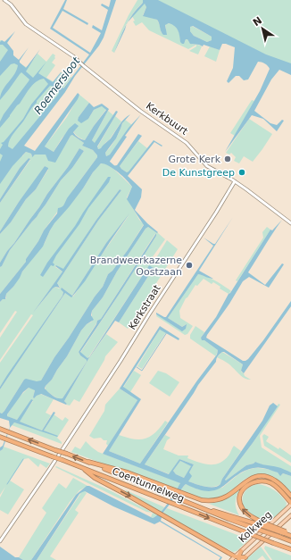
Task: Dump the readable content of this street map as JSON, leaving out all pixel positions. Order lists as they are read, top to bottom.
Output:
{
  "streets": {
    "highway": ["Coentunnelweg"],
    "main road": ["Kolkweg"],
    "street": ["Kerkbuurt", "Kerkstraat"]
  },
  "crossings": [
    ["Kerkbuurt", "Kerkstraat"]
  ],
  "water": ["Roemersloot"],
  "places": ["Grote Kerk", "De Kunstgreep", "Brandweerkazerne Oostzaan"],
  "north": "top left"
}
